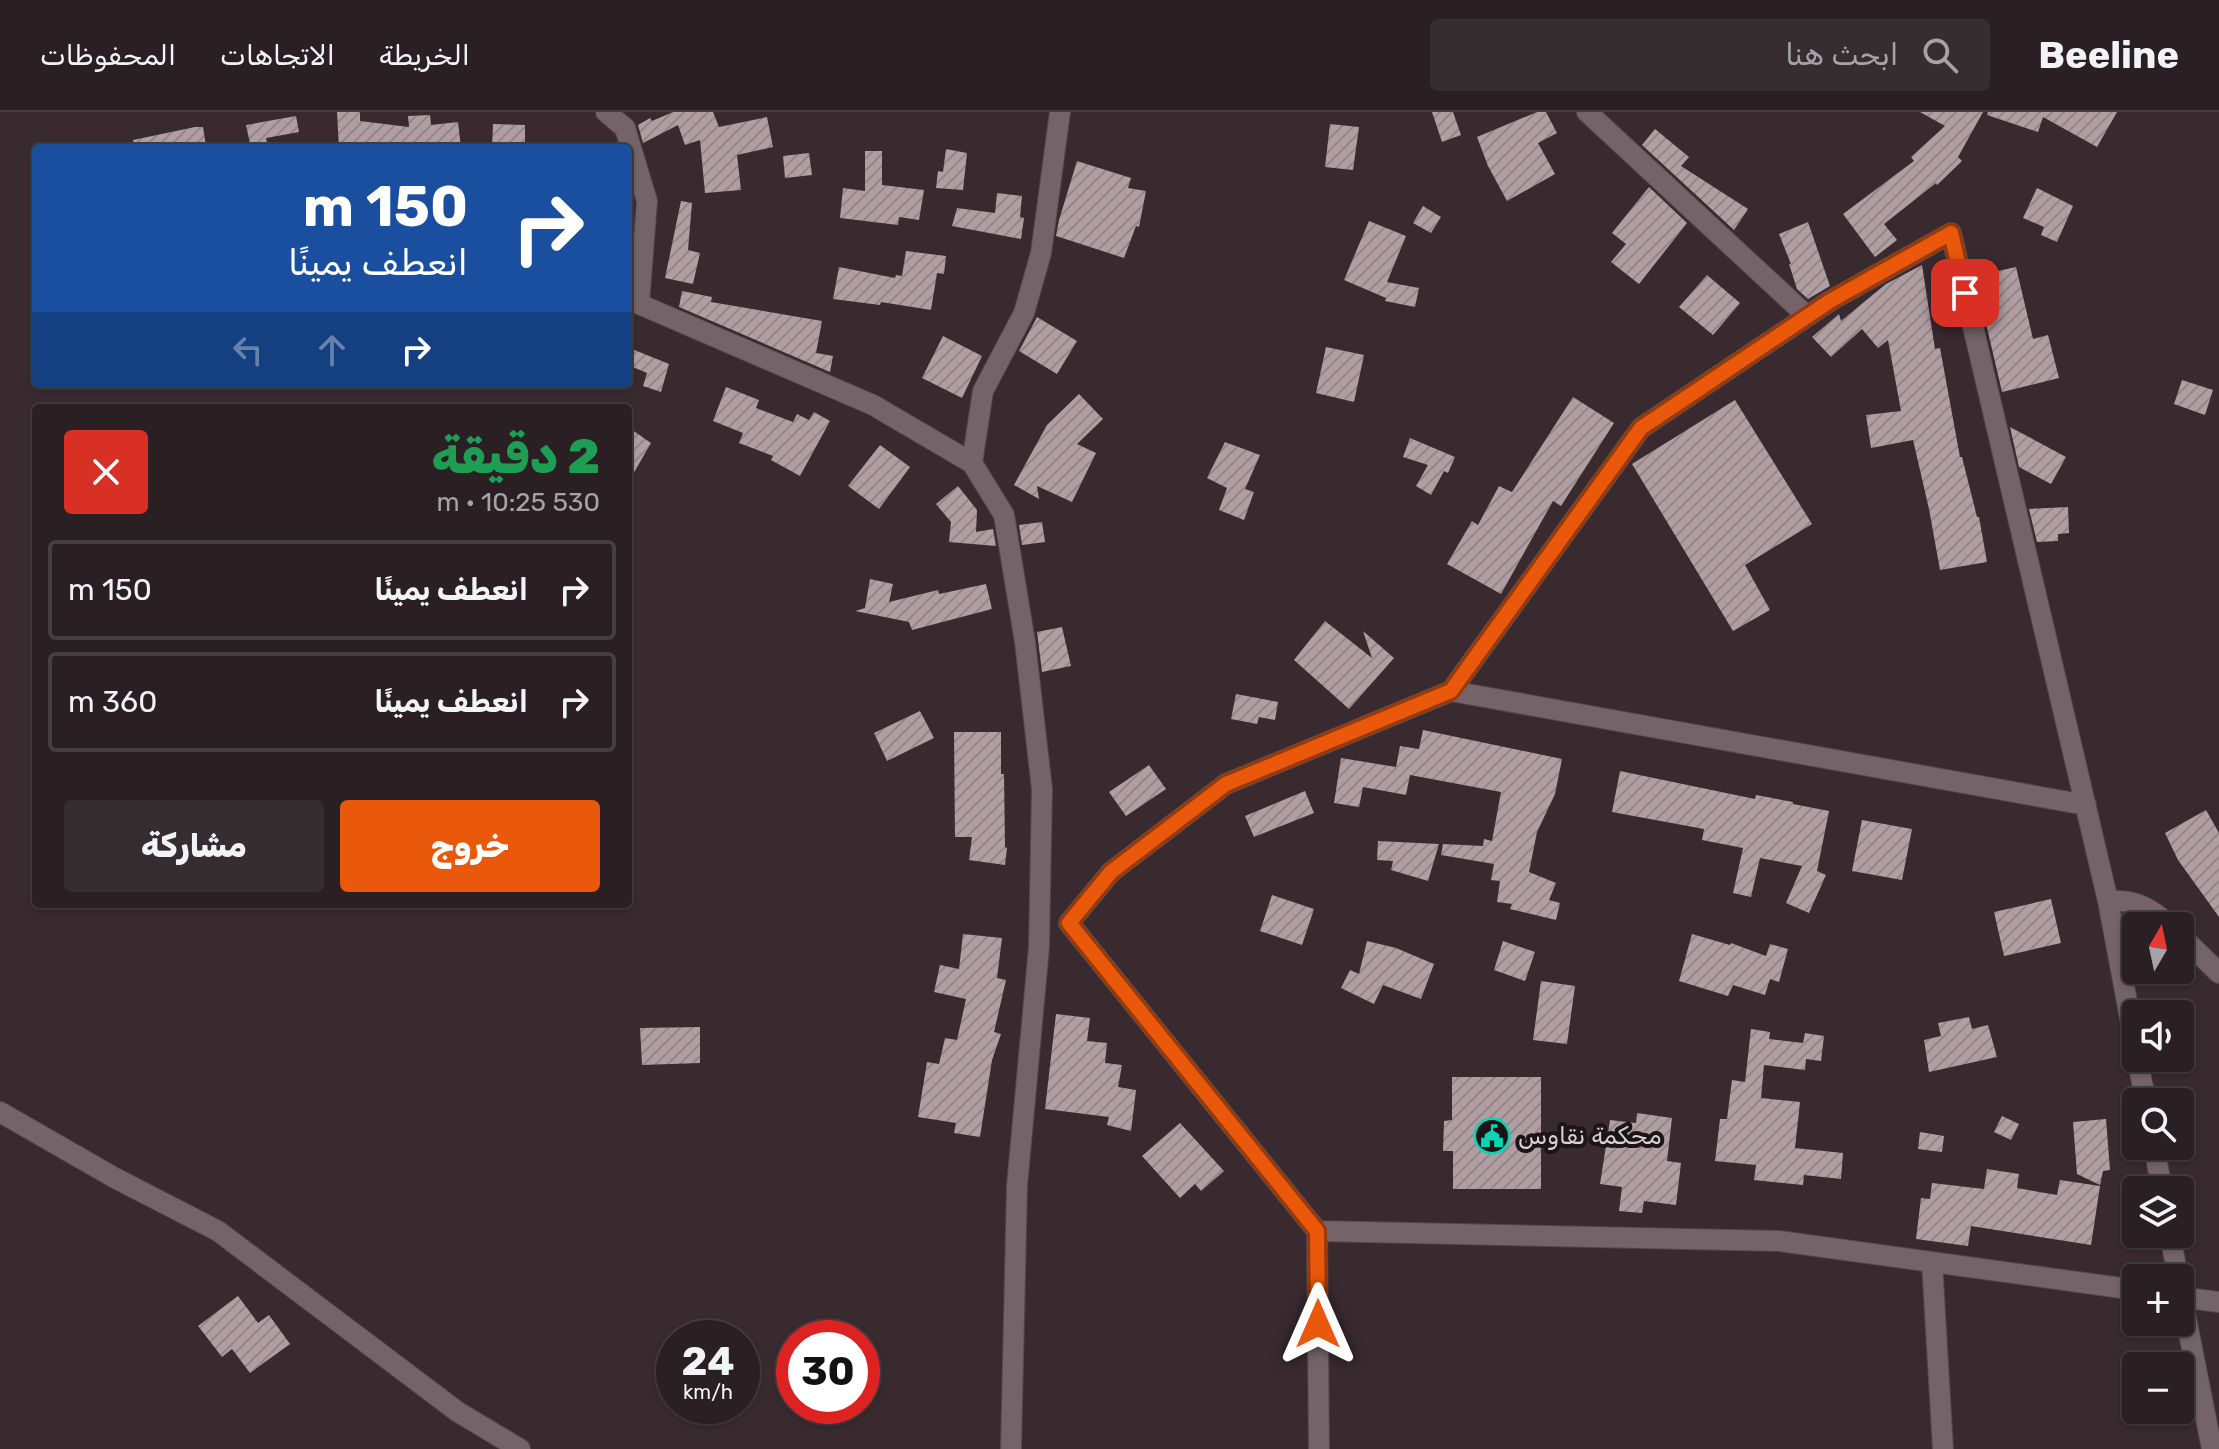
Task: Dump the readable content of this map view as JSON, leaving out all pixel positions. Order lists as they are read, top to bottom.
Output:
{
  "places": {
    "public building": ["محكمة نقاوس"]
  },
  "north": "top",
  "page": {
    "header": "Beeline",
    "search": "ابحث هنا",
    "nav": ["الخريطة", "الاتجاهات", "المحفوظات"],
    "turn": ["150 m", "انعطف يمينًا"],
    "heading": ["2 دقيقة", "530 m · 10:25"],
    "list": [
      {
        "name": "انعطف يمينًا",
        "value": "150 m"
      },
      {
        "name": "انعطف يمينًا",
        "value": "360 m"
      }
    ],
    "buttons": ["خروج", "مشاركة"],
    "map_buttons": ["+", "−"],
    "speed": "24 km/h",
    "limit": "30"
  }
}
